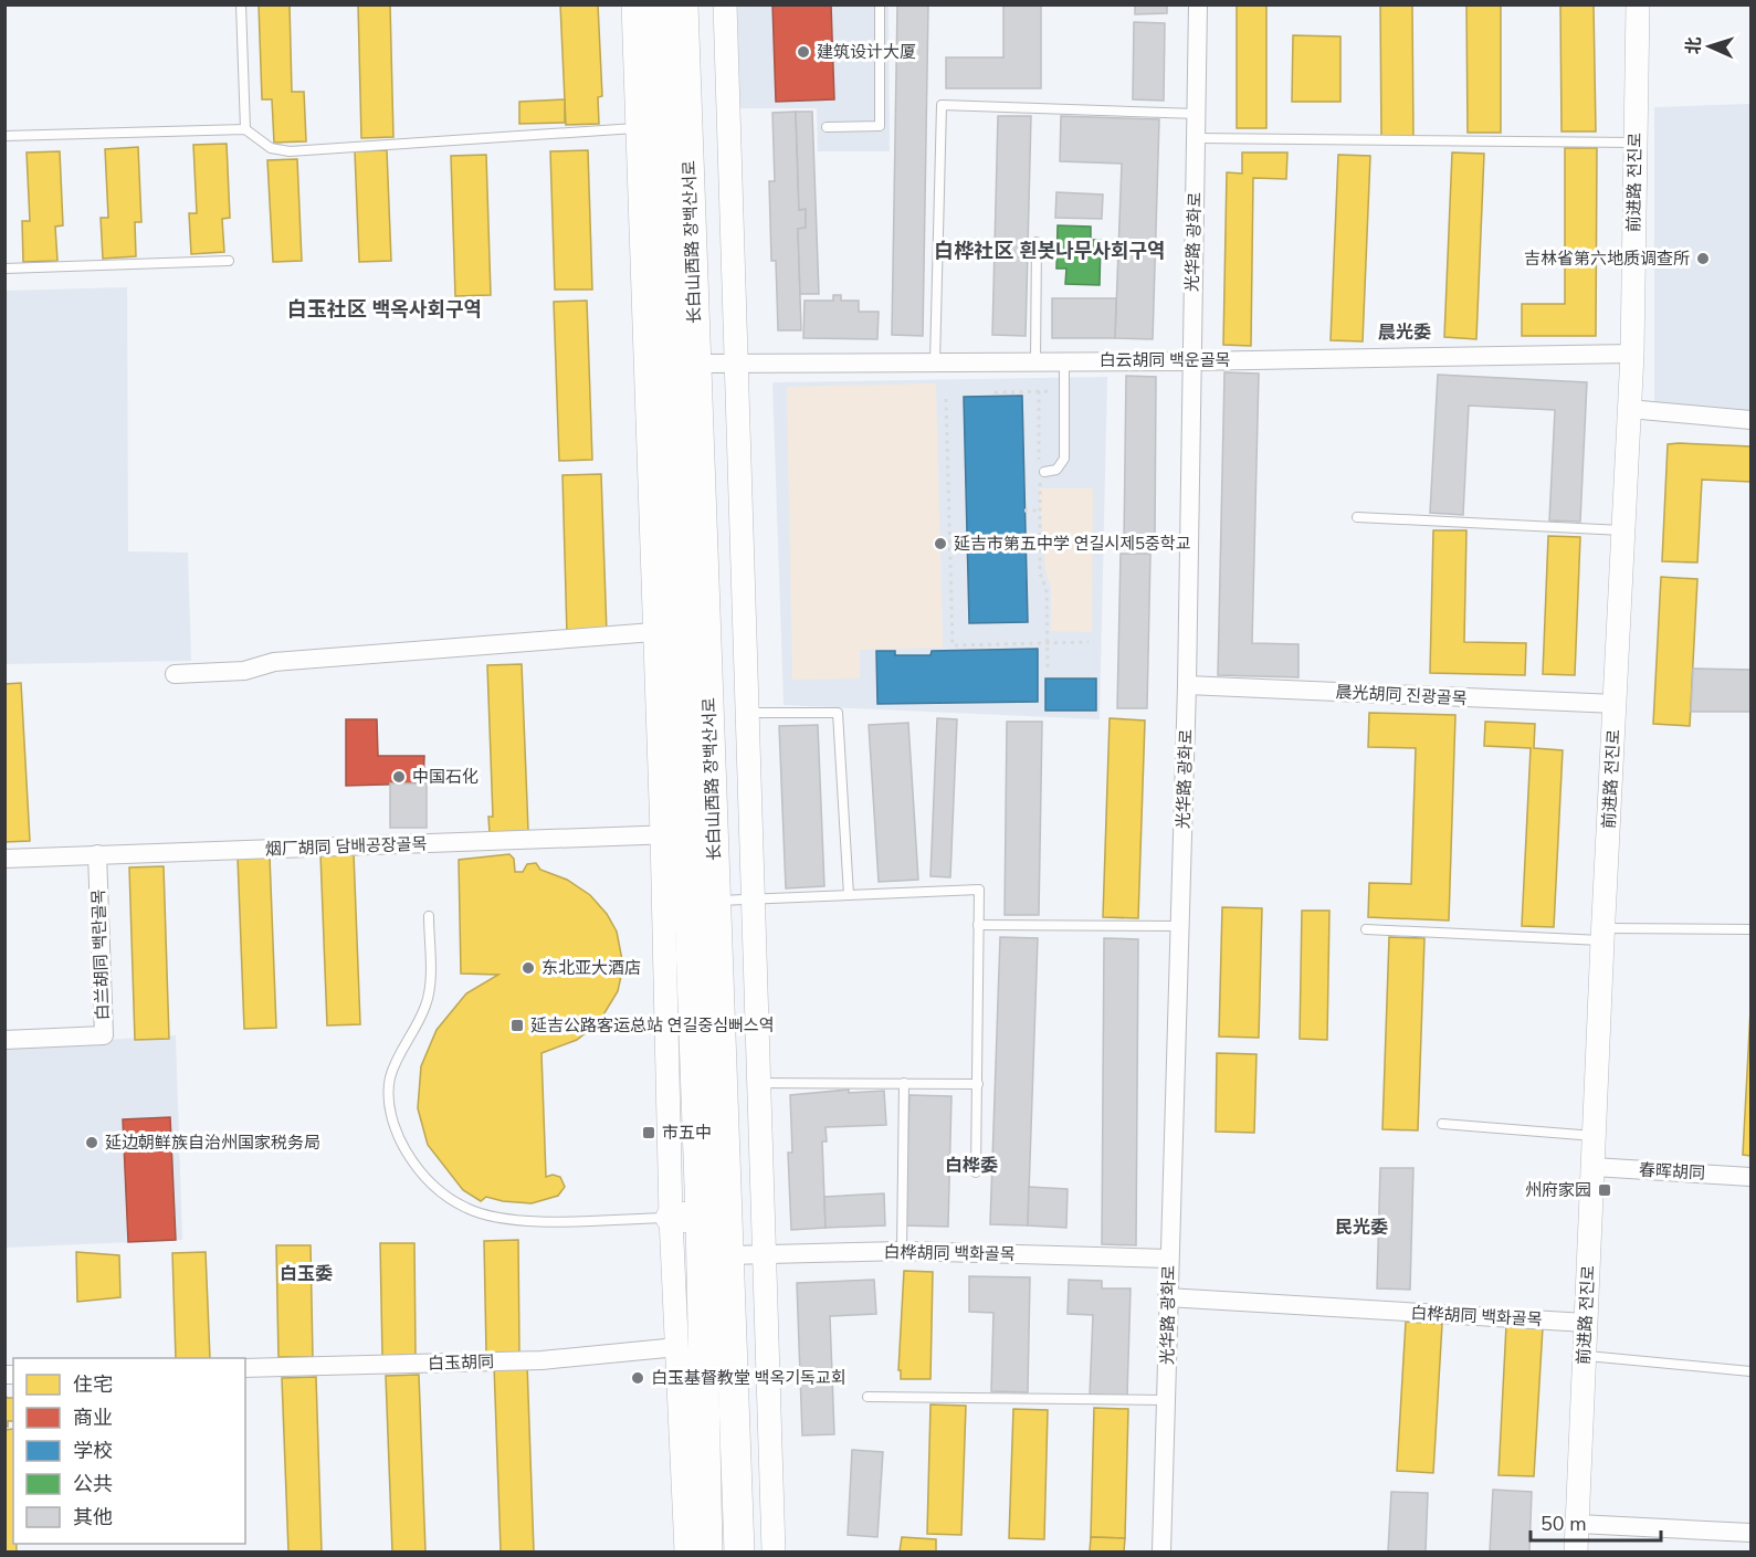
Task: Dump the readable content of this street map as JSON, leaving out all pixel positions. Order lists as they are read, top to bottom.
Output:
{
  "streets": {
    "main road": ["长白山西路 장백산서로"],
    "street": [
      "前进路 전진로",
      "光华路 광화로",
      "白云胡同 백운골목",
      "晨光胡同 진광골목",
      "烟厂胡同 담배공장골목",
      "白兰胡同 백란골목",
      "春晖胡同",
      "白桦胡同 백화골목",
      "白玉胡同"
    ]
  },
  "crossings": [
    ["前进路 전진로", "白云胡同 백운골목"],
    ["前进路 전진로", "晨光胡同 진광골목"],
    ["前进路 전진로", "春晖胡同"],
    ["前进路 전진로", "白桦胡同 백화골목"],
    ["长白山西路 장백산서로", "白云胡同 백운골목"],
    ["长白山西路 장백산서로", "烟厂胡同 담배공장골목"],
    ["长白山西路 장백산서로", "白桦胡同 백화골목"],
    ["光华路 광화로", "白云胡同 백운골목"],
    ["光华路 광화로", "晨光胡同 진광골목"],
    ["光华路 광화로", "白桦胡同 백화골목"],
    ["烟厂胡同 담배공장골목", "白兰胡同 백란골목"]
  ],
  "districts": [
    "白桦社区 흰봇나무사회구역",
    "白玉社区 백옥사회구역",
    "晨光委",
    "白桦委",
    "民光委",
    "白玉委"
  ],
  "places": {
    "other": [
      "建筑设计大厦",
      "吉林省第六地质调查所",
      "延吉市第五中学 연길시제5중학교",
      "中国石化",
      "东北亚大酒店",
      "延边朝鲜族自治州国家税务局",
      "白玉基督教堂 백옥기독교회"
    ],
    "transit": ["延吉公路客运总站 연길중심뻐스역", "市五中", "州府家园"]
  },
  "legend": [
    "住宅",
    "商业",
    "学校",
    "公共",
    "其他"
  ],
  "scale_bar": "50 m",
  "north": "left"
}
